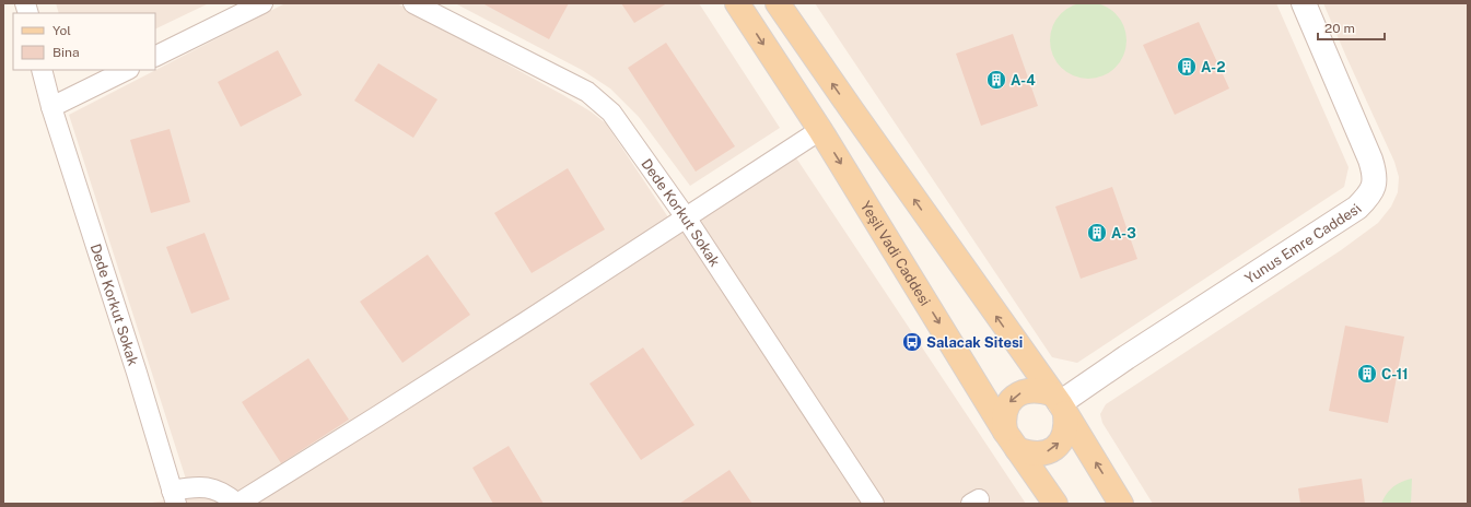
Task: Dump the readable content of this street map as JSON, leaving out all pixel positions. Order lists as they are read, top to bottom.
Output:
{
  "streets": {
    "main road": ["Yeşil Vadi Caddesi"],
    "street": ["Dede Korkut Sokak", "Yunus Emre Caddesi"]
  },
  "crossings": [
    ["Yunus Emre Caddesi", "Yeşil Vadi Caddesi"]
  ],
  "places": {
    "building": [
      "A-2",
      "A-4",
      "A-3",
      "C-11"
    ],
    "bus stop": ["Salacak Sitesi"]
  },
  "legend": ["Yol", "Bina"],
  "scale_bar": "20 m"
}
